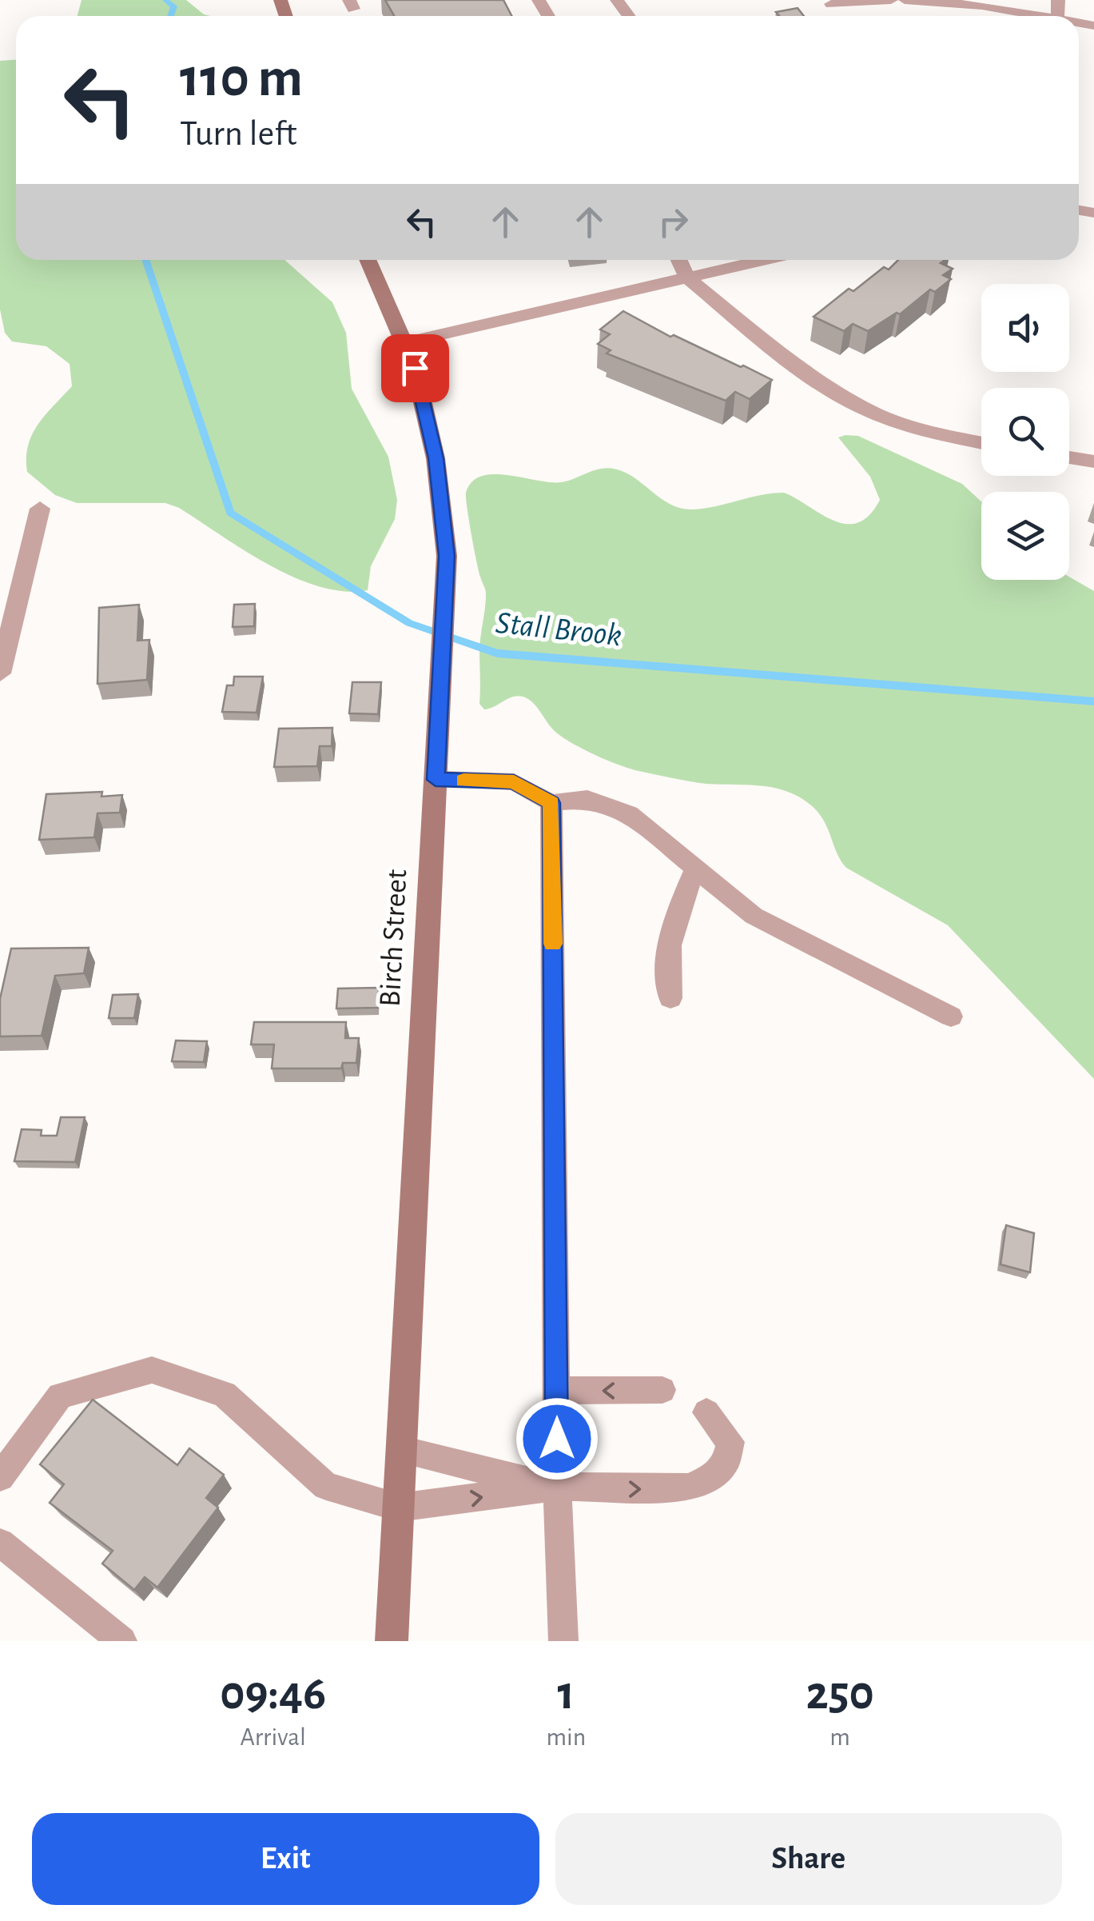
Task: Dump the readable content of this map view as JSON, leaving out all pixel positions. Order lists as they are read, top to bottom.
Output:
{
  "streets": {
    "street": ["Birch Street"]
  },
  "water": ["Stall Brook"],
  "page": {
    "turn": ["110 m", "Turn left"],
    "eta": [
      "09:46",
      "Arrival",
      "1",
      "min",
      "250",
      "m"
    ],
    "buttons": ["Exit", "Share"]
  }
}
